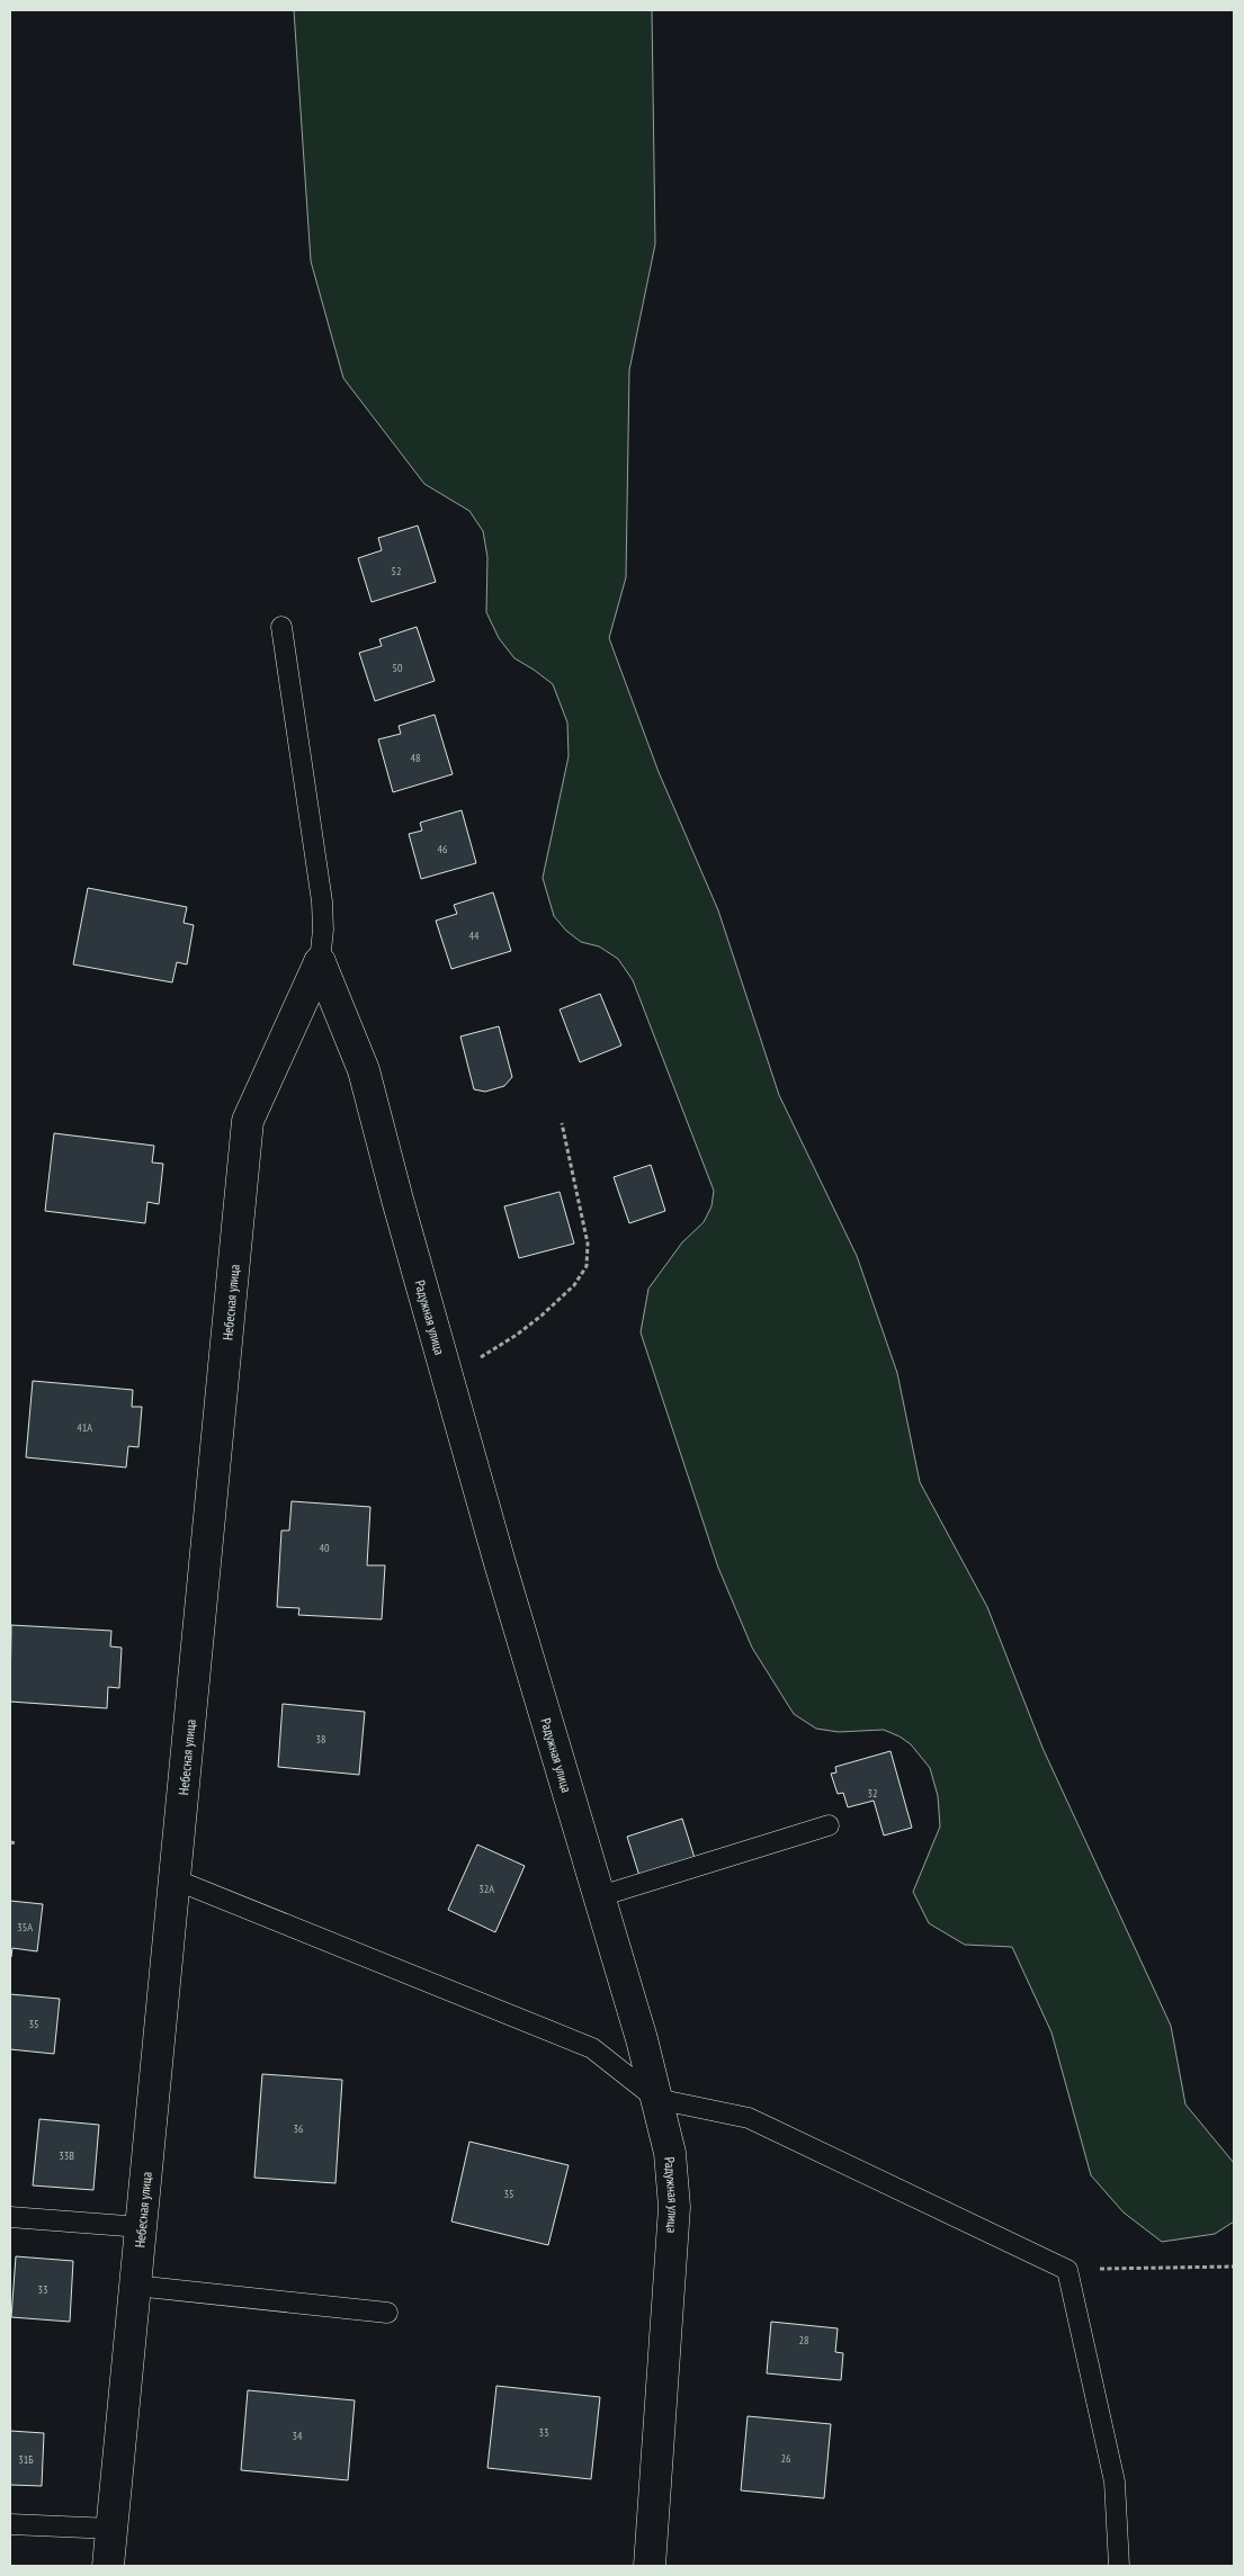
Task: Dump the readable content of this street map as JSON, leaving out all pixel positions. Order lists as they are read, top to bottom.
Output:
{
  "streets": {
    "street": ["Небесная улица", "Радужная улица"]
  },
  "crossings": [
    ["Небесная улица", "Радужная улица"]
  ],
  "house_numbers": [
    "52",
    "50",
    "48",
    "46",
    "44",
    "41А",
    "40",
    "38",
    "32",
    "32А",
    "35А",
    "35",
    "36",
    "33В",
    "35",
    "33",
    "28",
    "33",
    "34",
    "26",
    "31Б"
  ]
}
